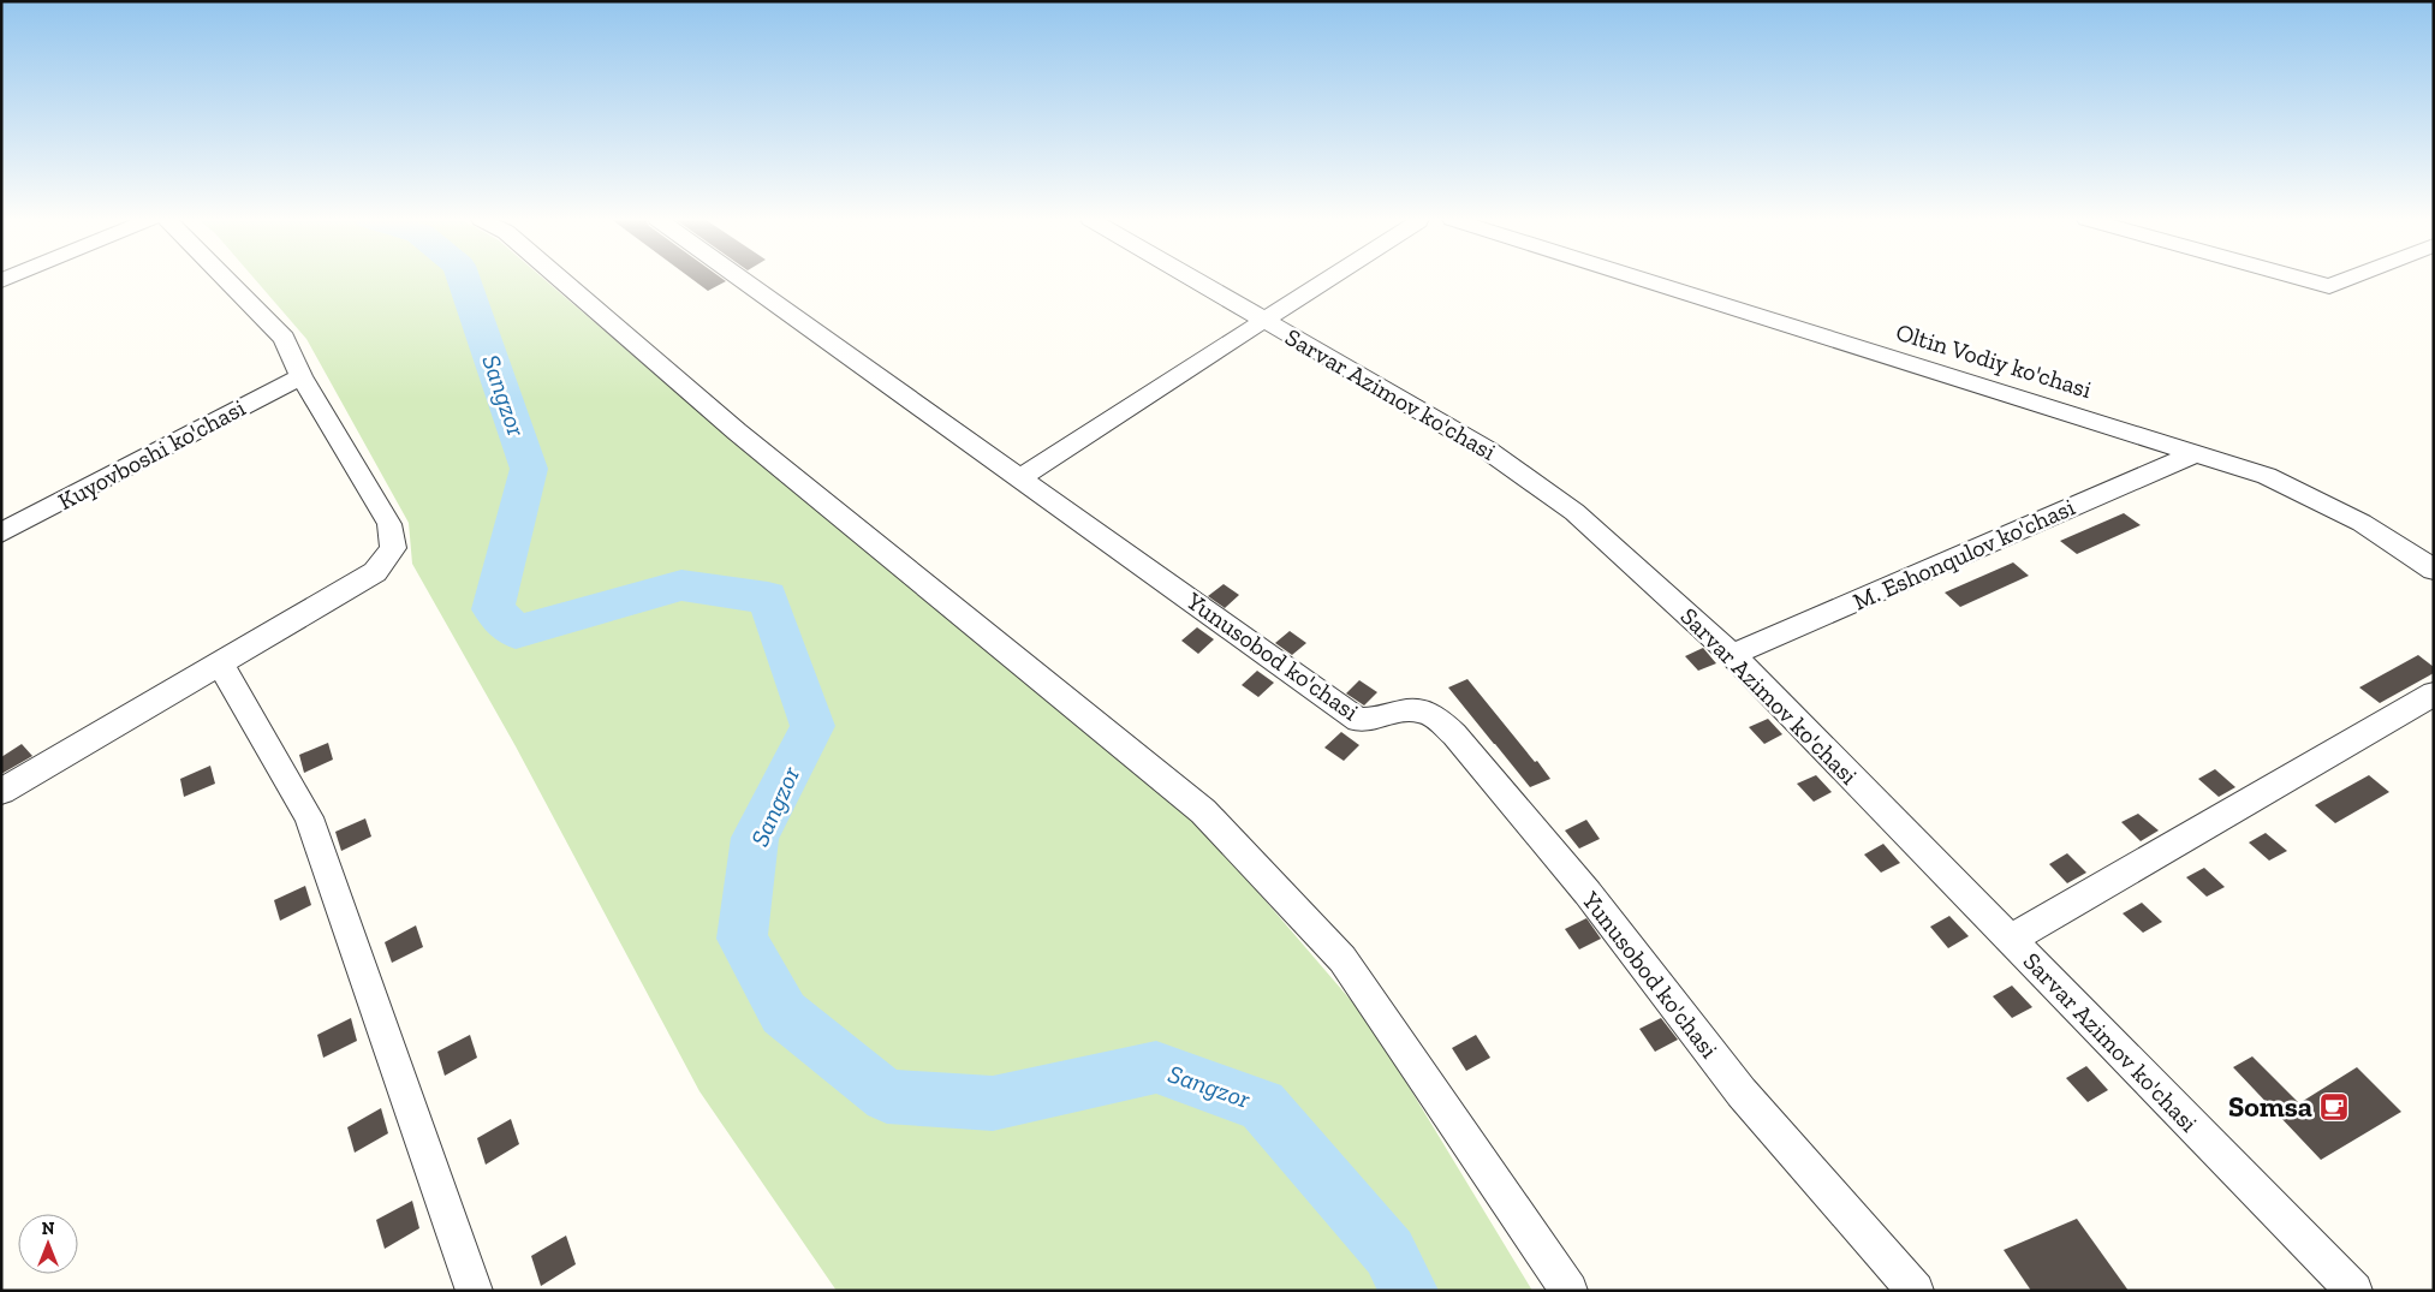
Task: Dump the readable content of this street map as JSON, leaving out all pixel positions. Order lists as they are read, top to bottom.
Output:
{
  "streets": {
    "street": [
      "Oltin Vodiy ko'chasi",
      "Sarvar Azimov ko'chasi",
      "Kuyovboshi ko'chasi",
      "M. Eshonqulov ko'chasi",
      "Yunusobod ko'chasi"
    ]
  },
  "crossings": [
    ["Oltin Vodiy ko'chasi", "M. Eshonqulov ko'chasi"],
    ["Sarvar Azimov ko'chasi", "M. Eshonqulov ko'chasi"]
  ],
  "water": ["Sangzor"],
  "places": {
    "cafe": ["Somsa"]
  },
  "north": "top"
}
